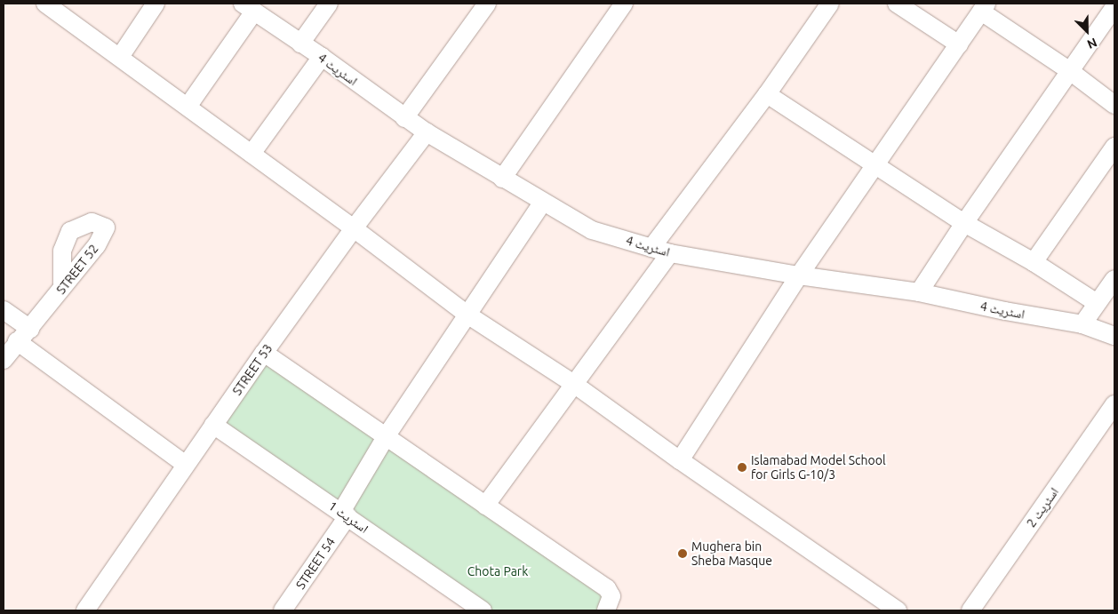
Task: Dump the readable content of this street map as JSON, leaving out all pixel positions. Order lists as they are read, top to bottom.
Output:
{
  "streets": {
    "street": [
      "اسٹریٹ 4",
      "STREET 52",
      "STREET 53",
      "اسٹریٹ 2",
      "اسٹریٹ 1",
      "STREET 54"
    ]
  },
  "crossings": [
    ["اسٹریٹ 4", "STREET 53"],
    ["اسٹریٹ 4", "STREET 54"],
    ["STREET 53", "اسٹریٹ 1"],
    ["اسٹریٹ 1", "STREET 54"]
  ],
  "parks": ["Chota Park"],
  "places": ["Islamabad Model School for Girls G-10/3", "Mughera bin Sheba Masque"],
  "north": "bottom right"
}
